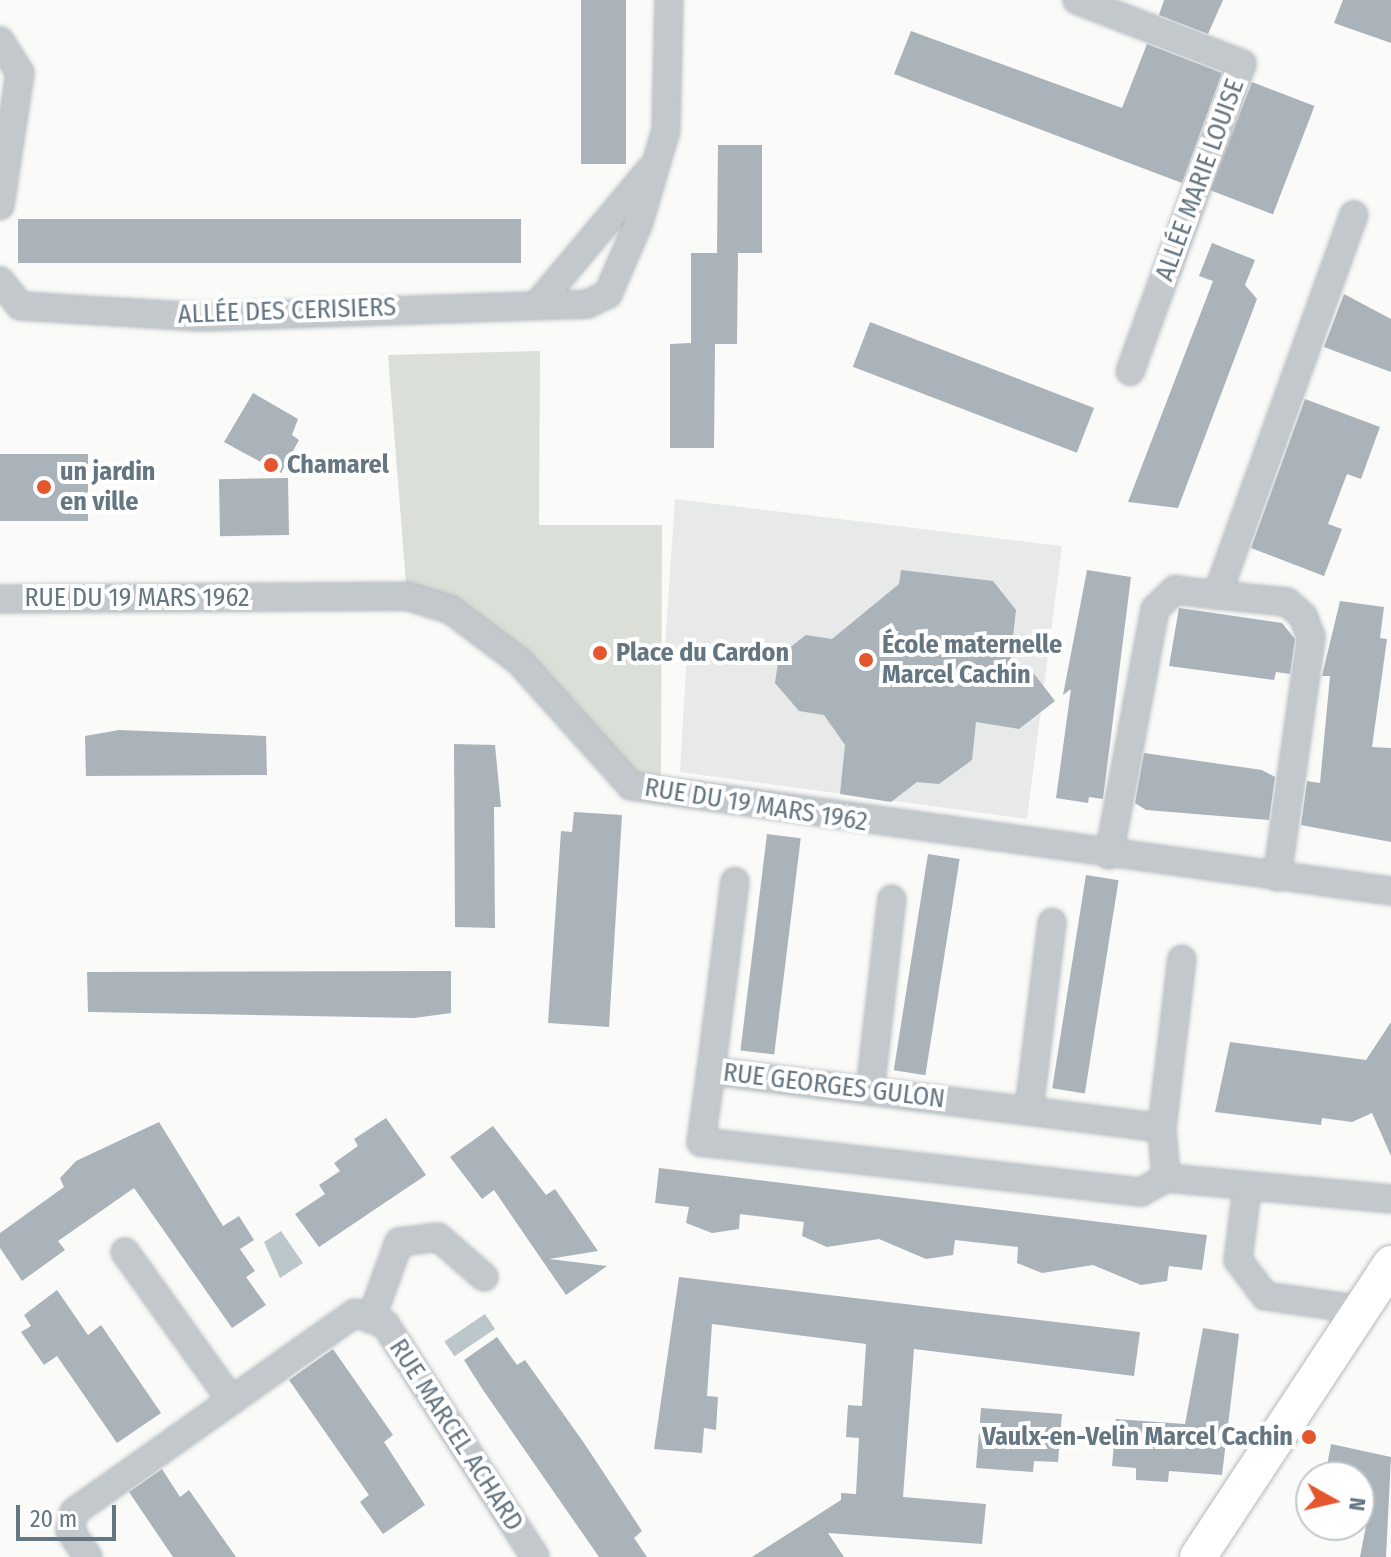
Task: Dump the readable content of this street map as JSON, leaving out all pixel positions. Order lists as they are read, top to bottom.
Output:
{
  "streets": {
    "street": [
      "ALLÉE MARIE LOUISE",
      "ALLÉE DES CERISIERS",
      "RUE DU 19 MARS 1962",
      "RUE GEORGES GULON",
      "RUE MARCEL ACHARD"
    ]
  },
  "places": [
    "Chamarel",
    "un jardin en ville",
    "Place du Cardon",
    "École maternelle Marcel Cachin",
    "Vaulx-en-Velin Marcel Cachin"
  ],
  "scale_bar": "20 m",
  "north": "right"
}
